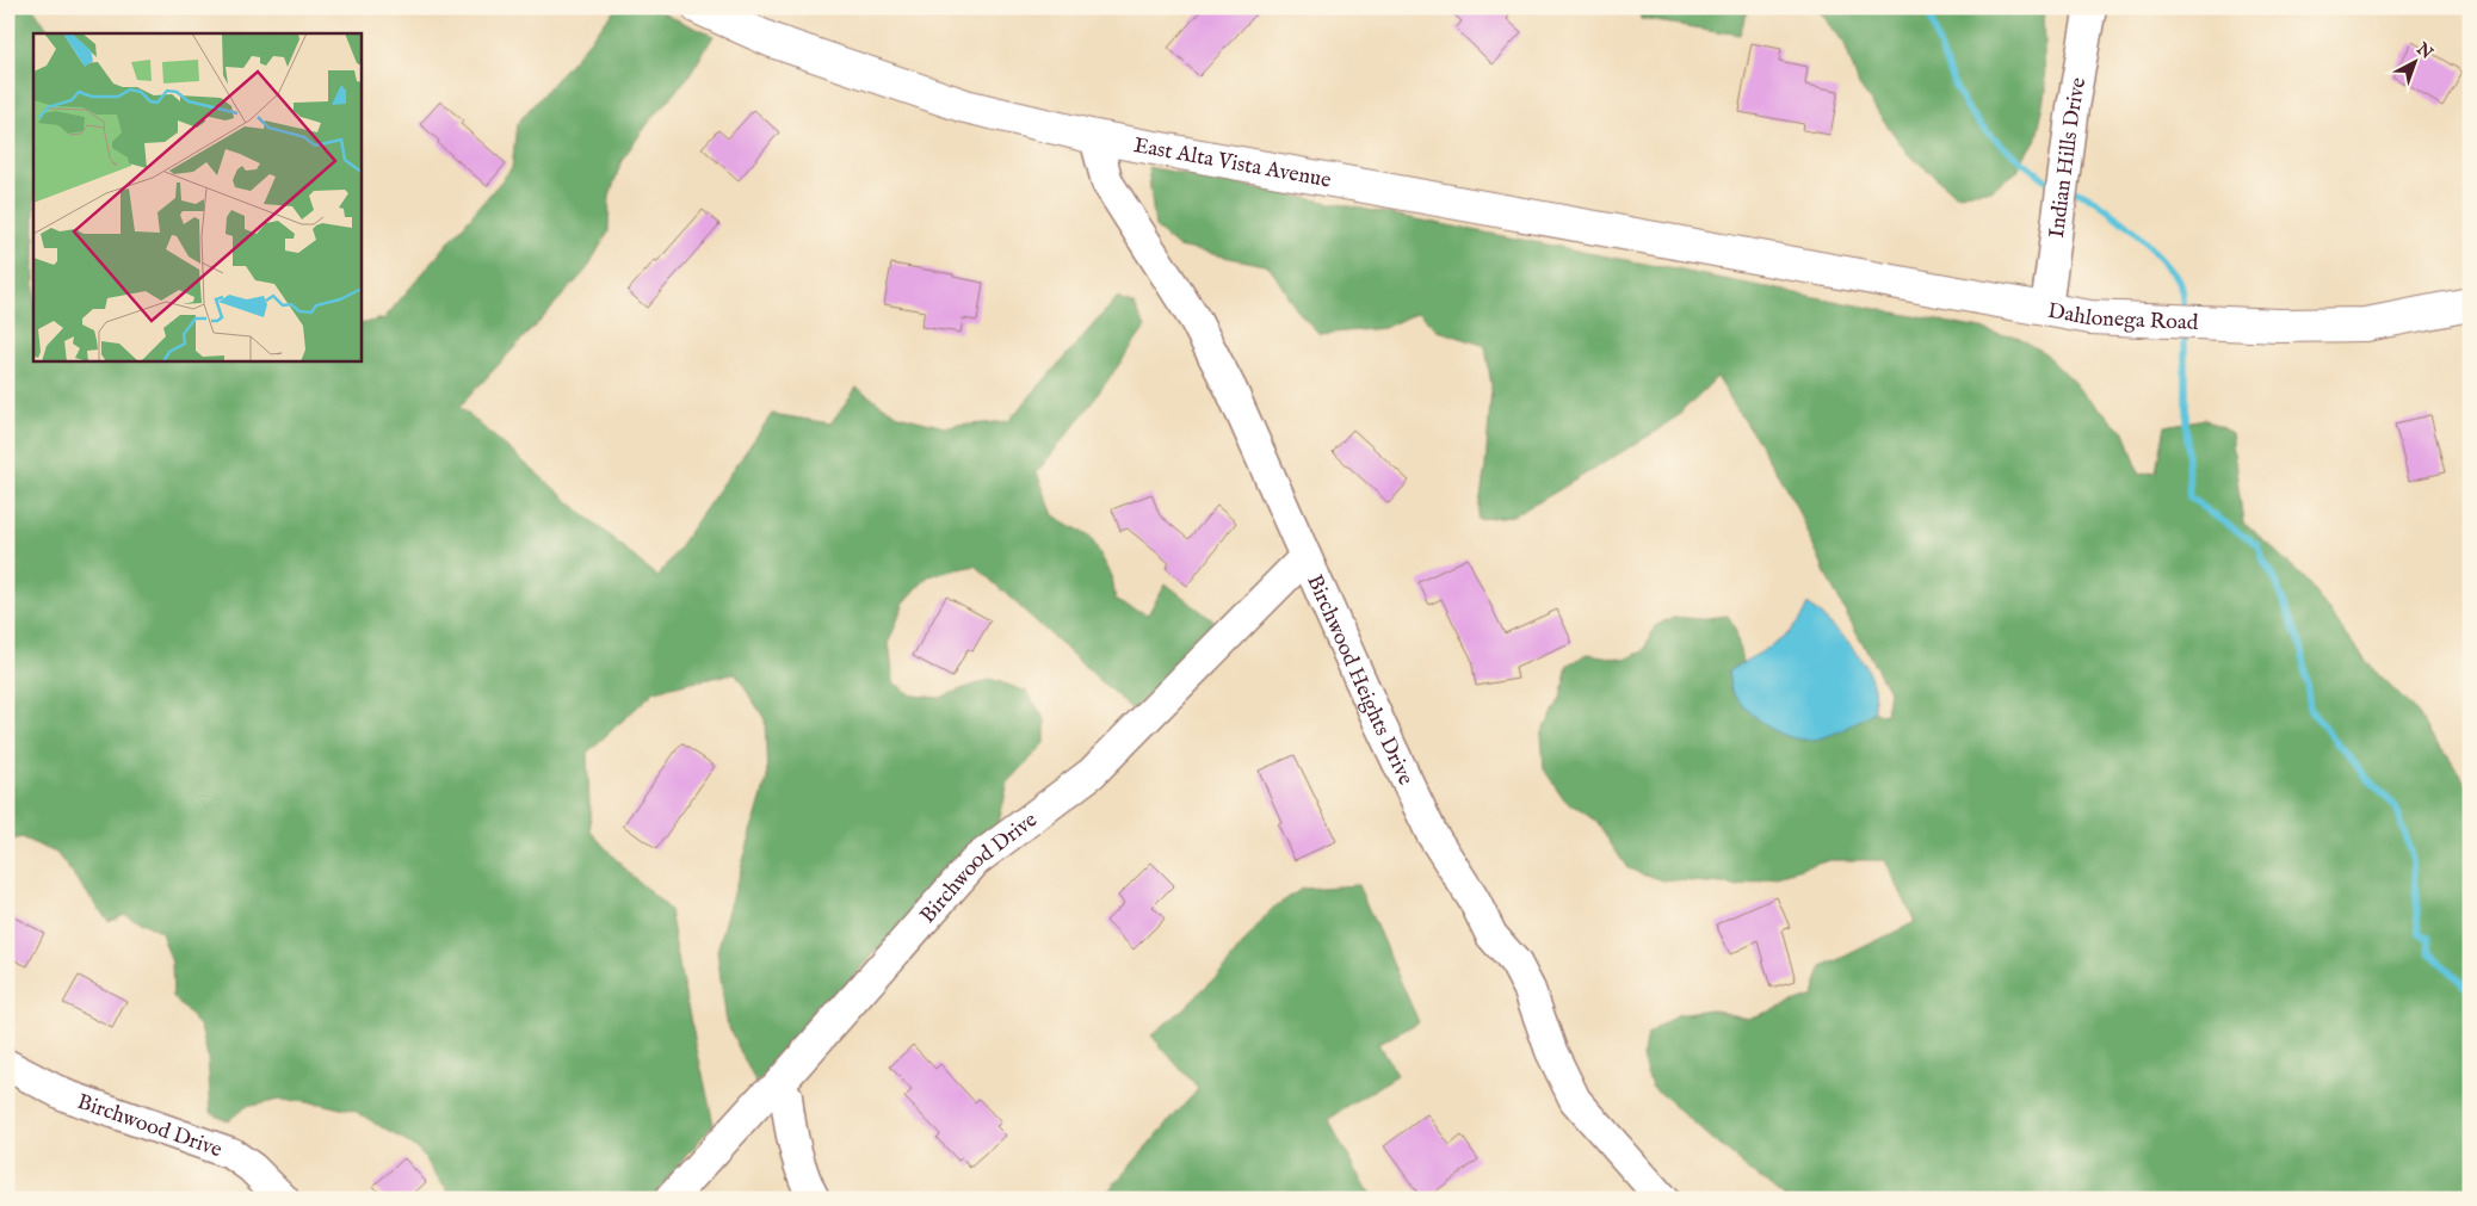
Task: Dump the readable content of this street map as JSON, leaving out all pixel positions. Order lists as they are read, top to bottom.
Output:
{
  "streets": {
    "main road": ["East Alta Vista Avenue", "Dahlonega Road"],
    "street": ["Indian Hills Drive", "Birchwood Heights Drive", "Birchwood Drive"]
  },
  "crossings": [
    ["Indian Hills Drive", "Dahlonega Road"],
    ["East Alta Vista Avenue", "Dahlonega Road"],
    ["East Alta Vista Avenue", "Birchwood Heights Drive"],
    ["Birchwood Heights Drive", "Birchwood Drive"]
  ],
  "north": "top right"
}
